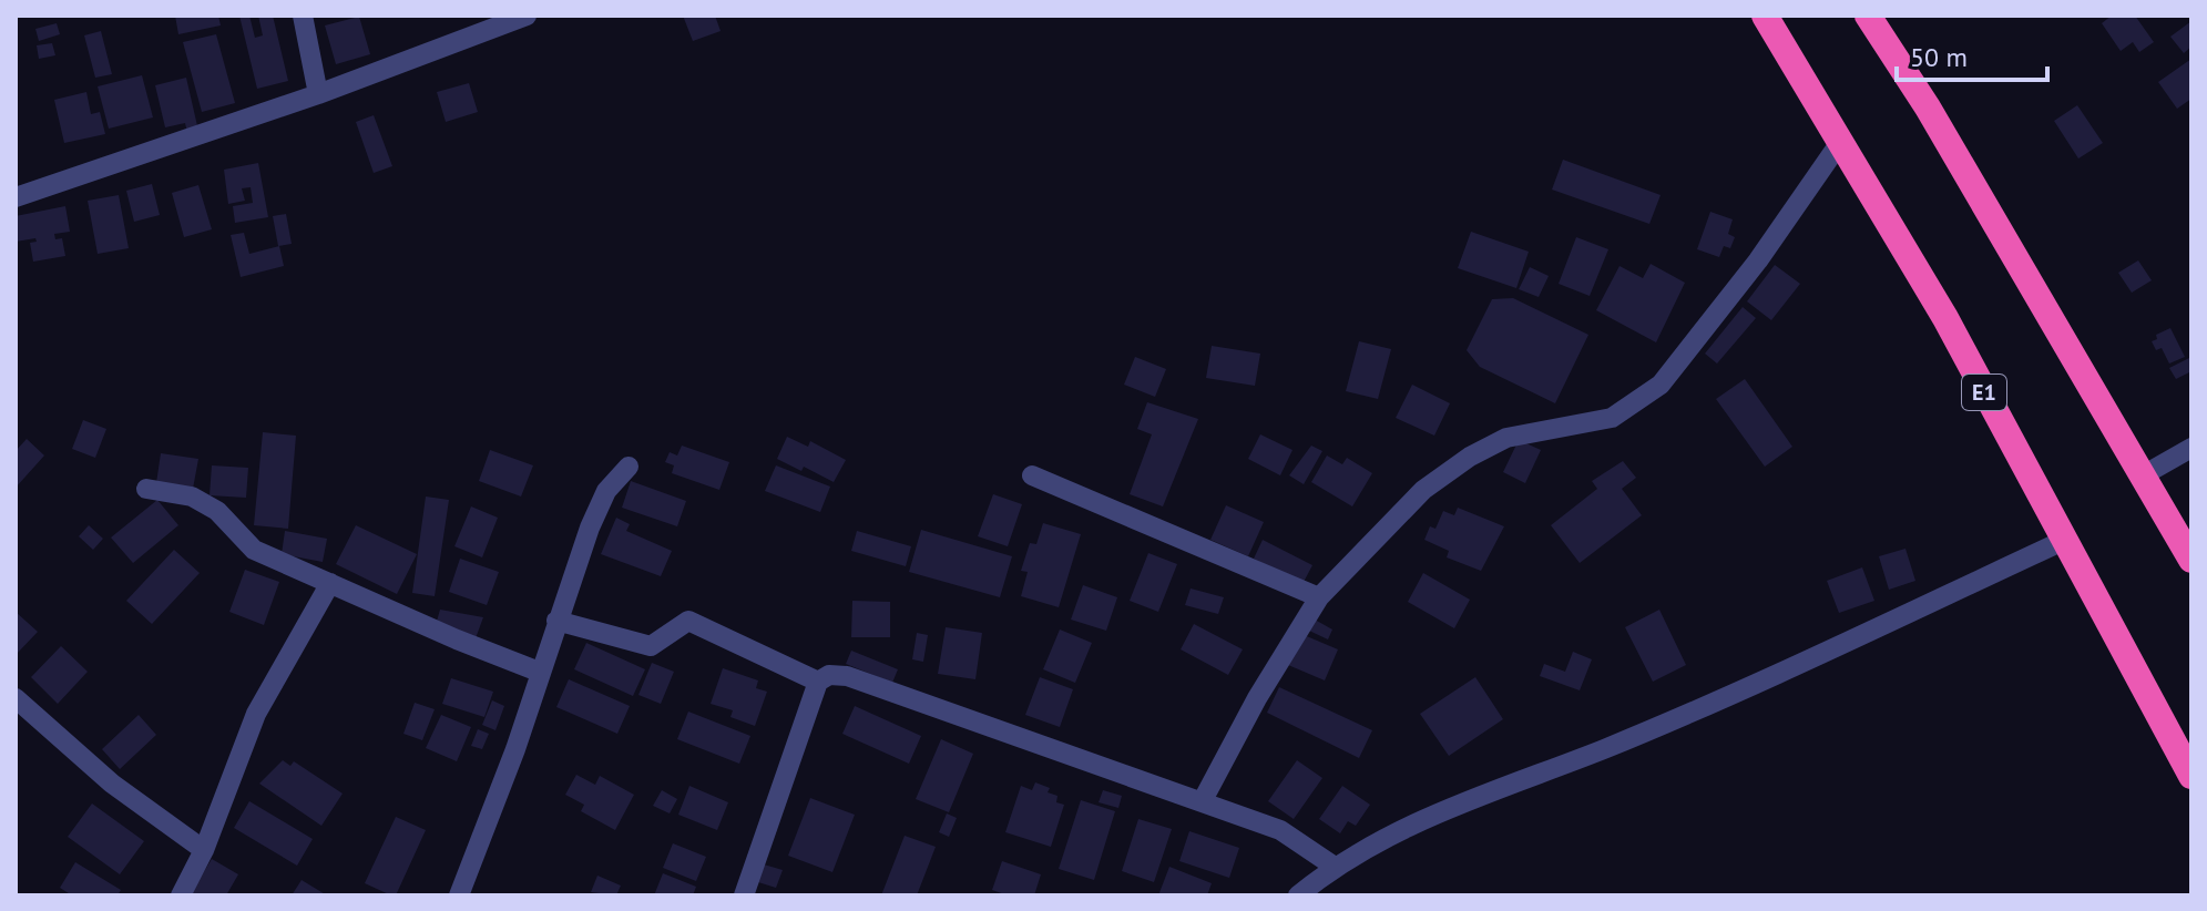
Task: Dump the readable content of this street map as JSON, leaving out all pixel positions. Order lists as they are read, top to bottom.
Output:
{
  "streets": {
    "highway": ["E1"]
  },
  "scale_bar": "50 m"
}
